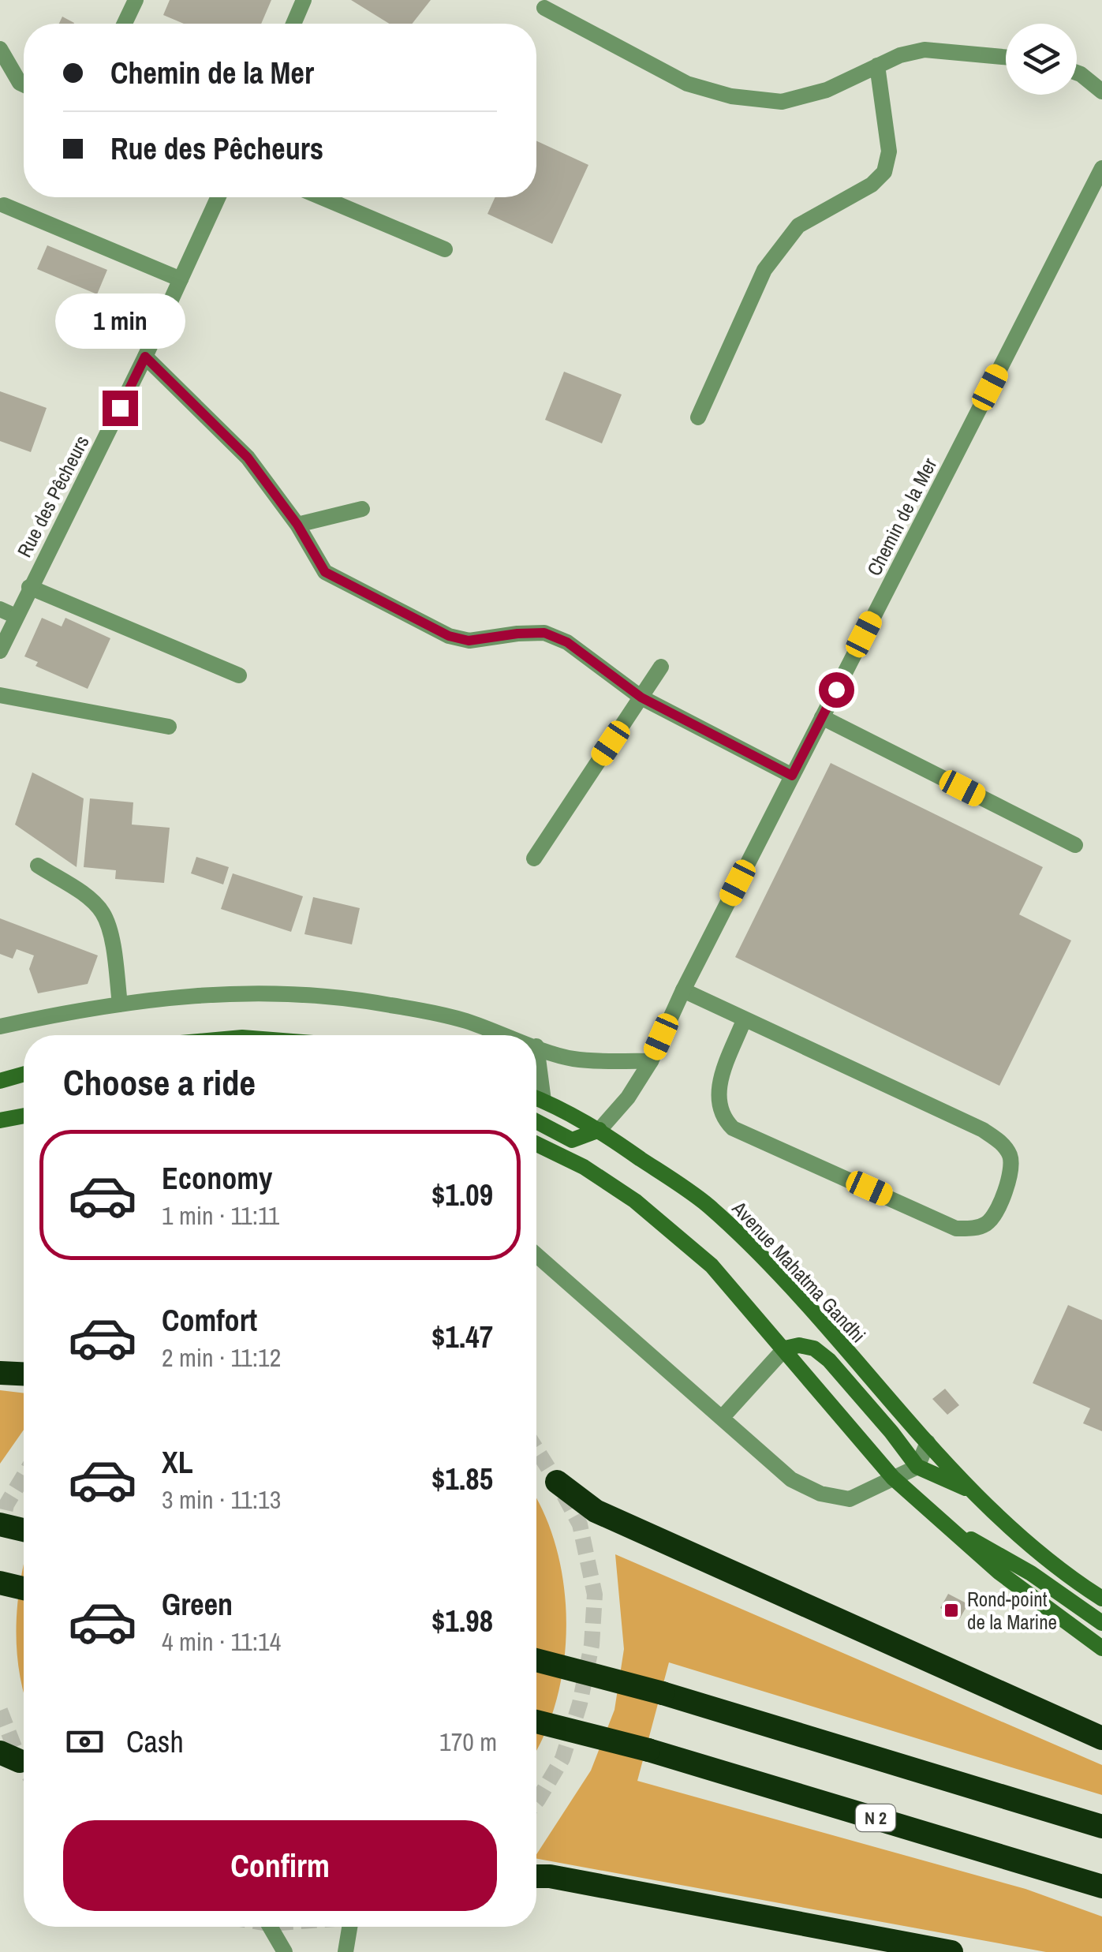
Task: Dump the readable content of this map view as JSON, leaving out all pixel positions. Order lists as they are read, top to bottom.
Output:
{
  "streets": {
    "highway": ["N 2"],
    "main road": ["Avenue Mahatma Gandhi"],
    "street": ["Rue des Pêcheurs", "Chemin de la Mer"]
  },
  "crossings": [
    ["Chemin de la Mer", "Avenue Mahatma Gandhi"]
  ],
  "places": {
    "transit": ["Rond-point de la Marine"]
  },
  "page": {
    "banner": ["Chemin de la Mer", "Rue des Pêcheurs"],
    "bubble": "1 min",
    "heading": "Choose a ride",
    "list": [
      {
        "name": "Economy",
        "note": "1 min · 11:11",
        "value": "$1.09"
      },
      {
        "name": "Comfort",
        "note": "2 min · 11:12",
        "value": "$1.47"
      },
      {
        "name": "XL",
        "note": "3 min · 11:13",
        "value": "$1.85"
      },
      {
        "name": "Green",
        "note": "4 min · 11:14",
        "value": "$1.98"
      }
    ],
    "pay": ["Cash", "170 m"],
    "buttons": "Confirm"
  }
}
